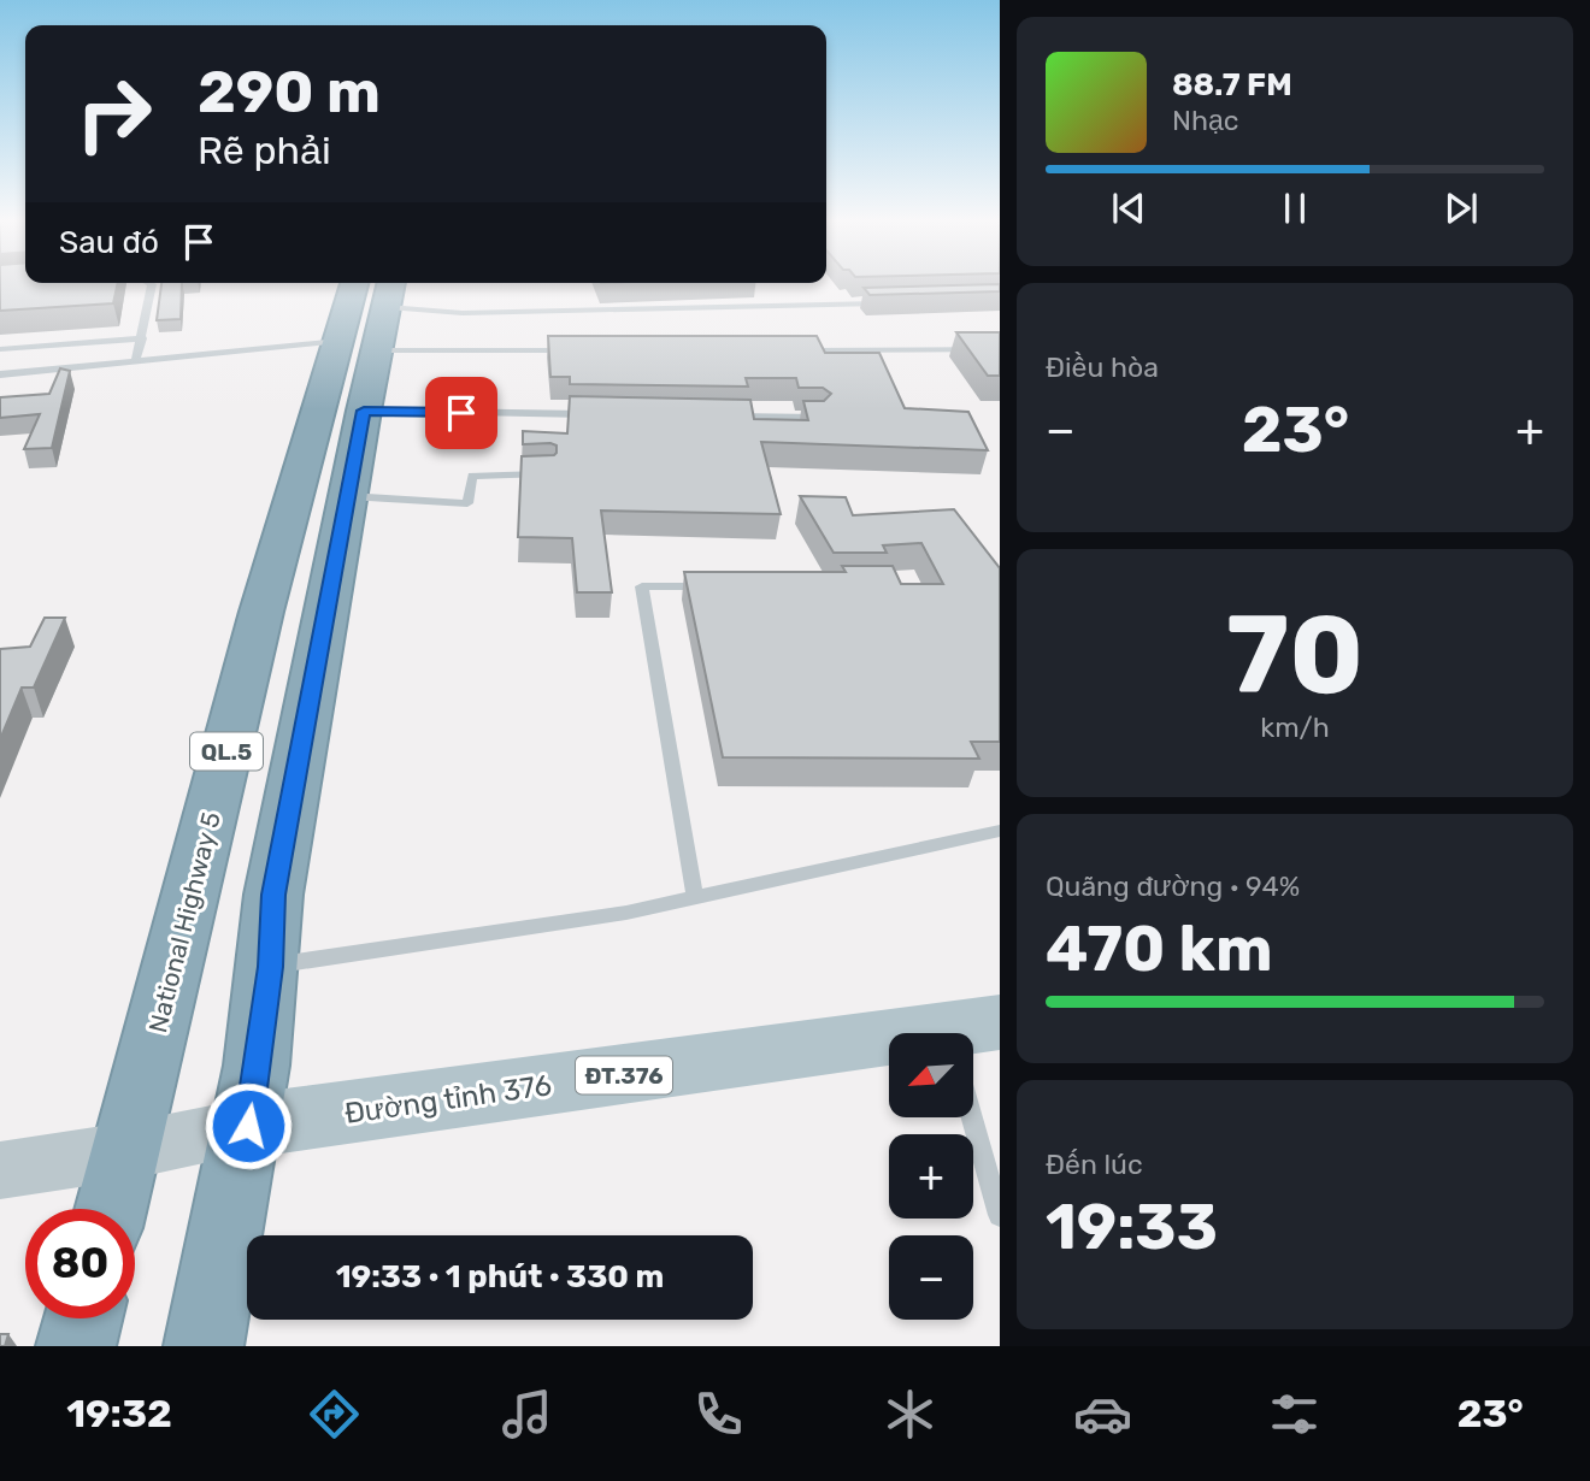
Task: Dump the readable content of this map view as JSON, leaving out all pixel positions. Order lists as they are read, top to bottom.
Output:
{
  "streets": {
    "highway": ["QL.5", "National Highway 5"],
    "main road": ["ĐT.376", "Đường tỉnh 376"]
  },
  "crossings": [
    ["QL.5", "National Highway 5"],
    ["QL.5", "Đường tỉnh 376"]
  ],
  "north": "bottom left",
  "page": {
    "turn": ["290 m", "Rẽ phải"],
    "song": ["88.7 FM", "Nhạc"],
    "then": "Sau đó",
    "tile": [
      "Điều hòa",
      ["70", "km/h"],
      ["Quãng đường · 94%", "470 km"],
      ["Đến lúc", "19:33"]
    ],
    "heat": ["−", "23°", "+"],
    "map_buttons": ["+", "−"],
    "limit": "80",
    "trip": "19:33 · 1 phút · 330 m",
    "tabs": ["19:32", "23°"]
  }
}
